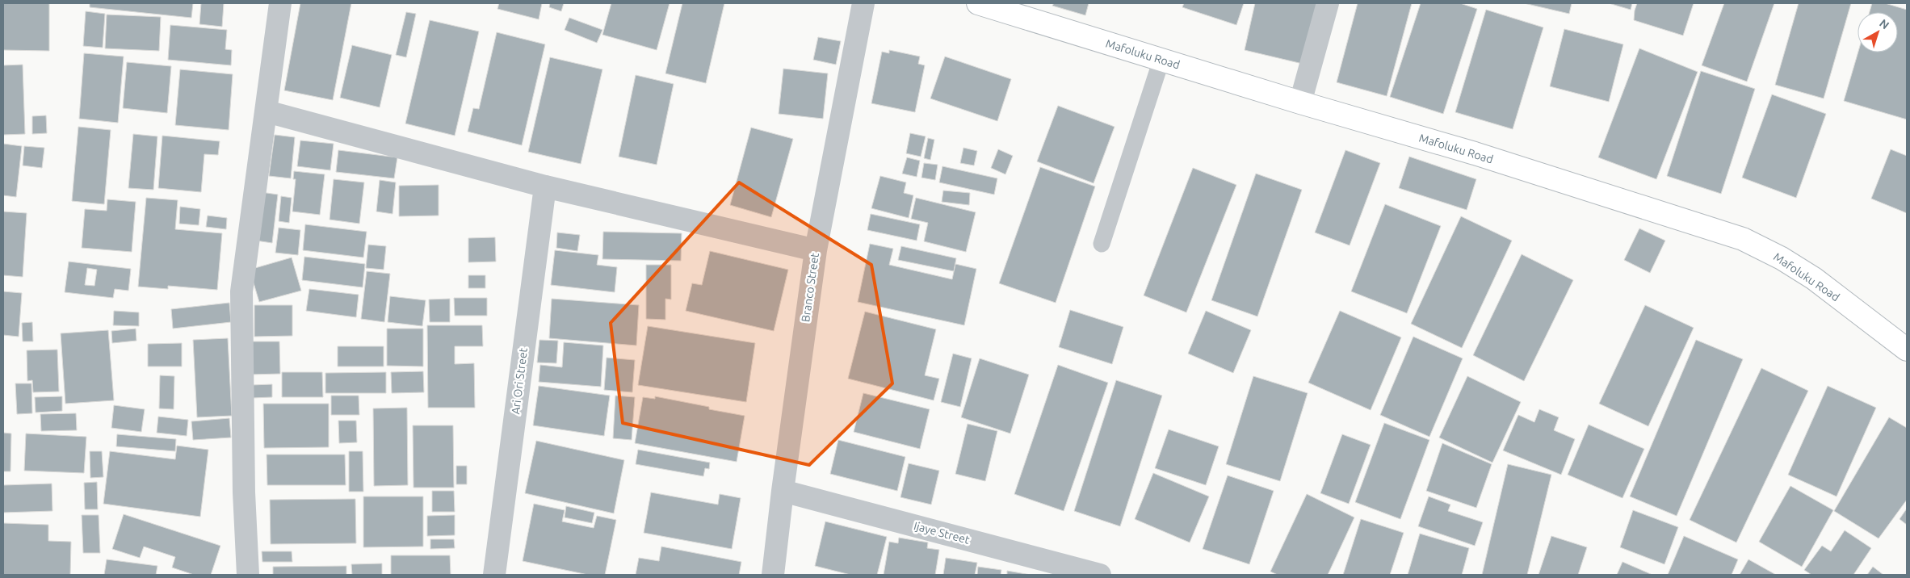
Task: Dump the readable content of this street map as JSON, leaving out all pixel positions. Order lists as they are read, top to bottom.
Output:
{
  "streets": {
    "street": [
      "Mafoluku Road",
      "Branco Street",
      "Ari Ori Street",
      "Ijaye Street"
    ]
  },
  "crossings": [
    ["Branco Street", "Ijaye Street"]
  ],
  "north": "top right"
}
